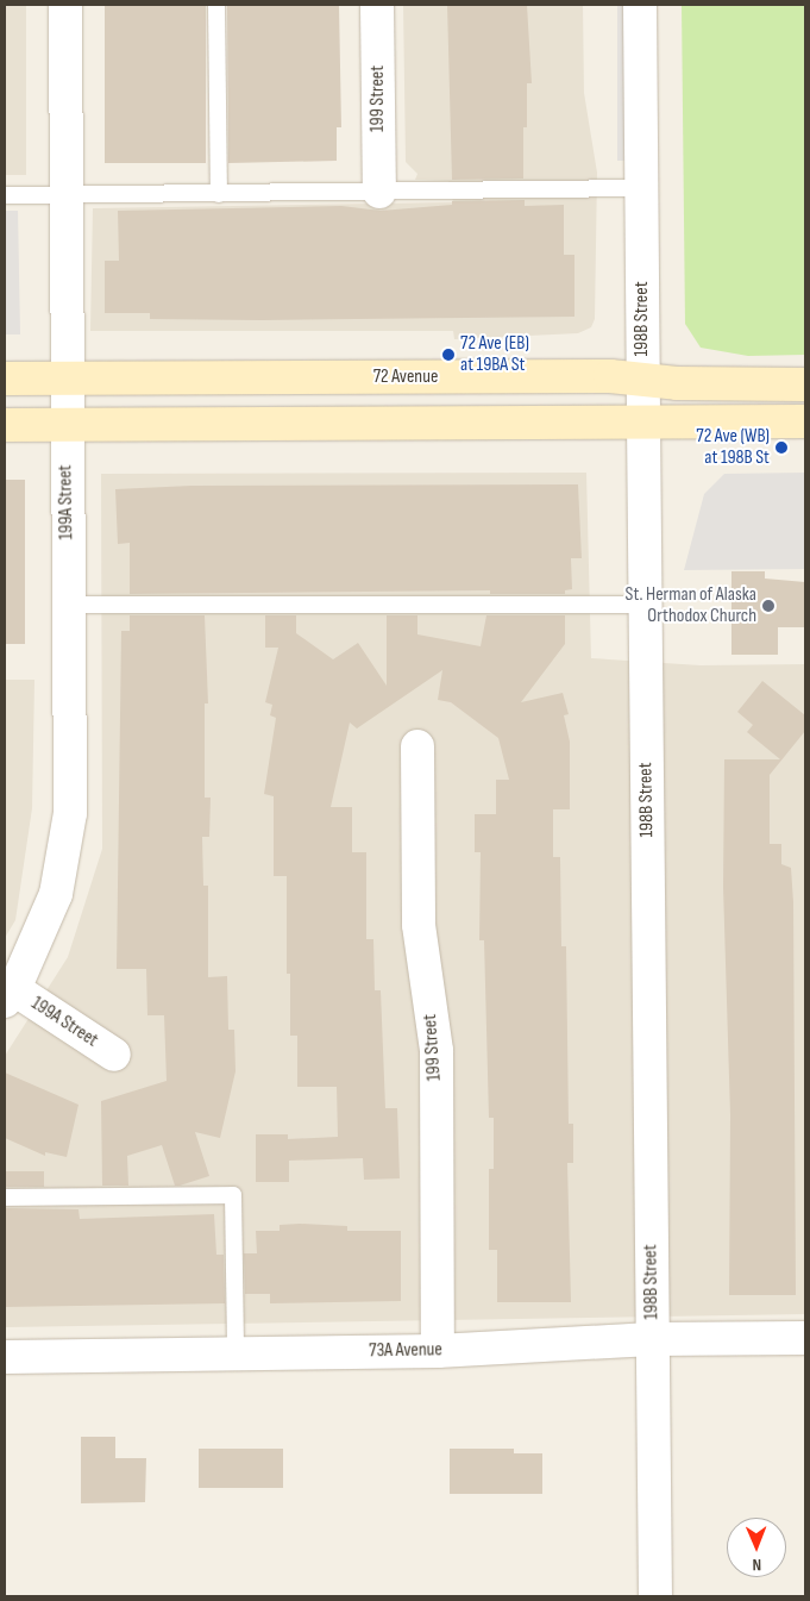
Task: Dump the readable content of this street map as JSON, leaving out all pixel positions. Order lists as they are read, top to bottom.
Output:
{
  "streets": {
    "main road": ["72 Avenue"],
    "street": [
      "199 Street",
      "198B Street",
      "199A Street",
      "73A Avenue"
    ]
  },
  "crossings": [
    ["199 Street", "73A Avenue"],
    ["198B Street", "72 Avenue"],
    ["198B Street", "73A Avenue"],
    ["72 Avenue", "199A Street"]
  ],
  "places": ["72 Ave (EB) at 19BA St", "72 Ave (WB) at 198B St", "St. Herman of Alaska Orthodox Church"],
  "north": "bottom"
}
